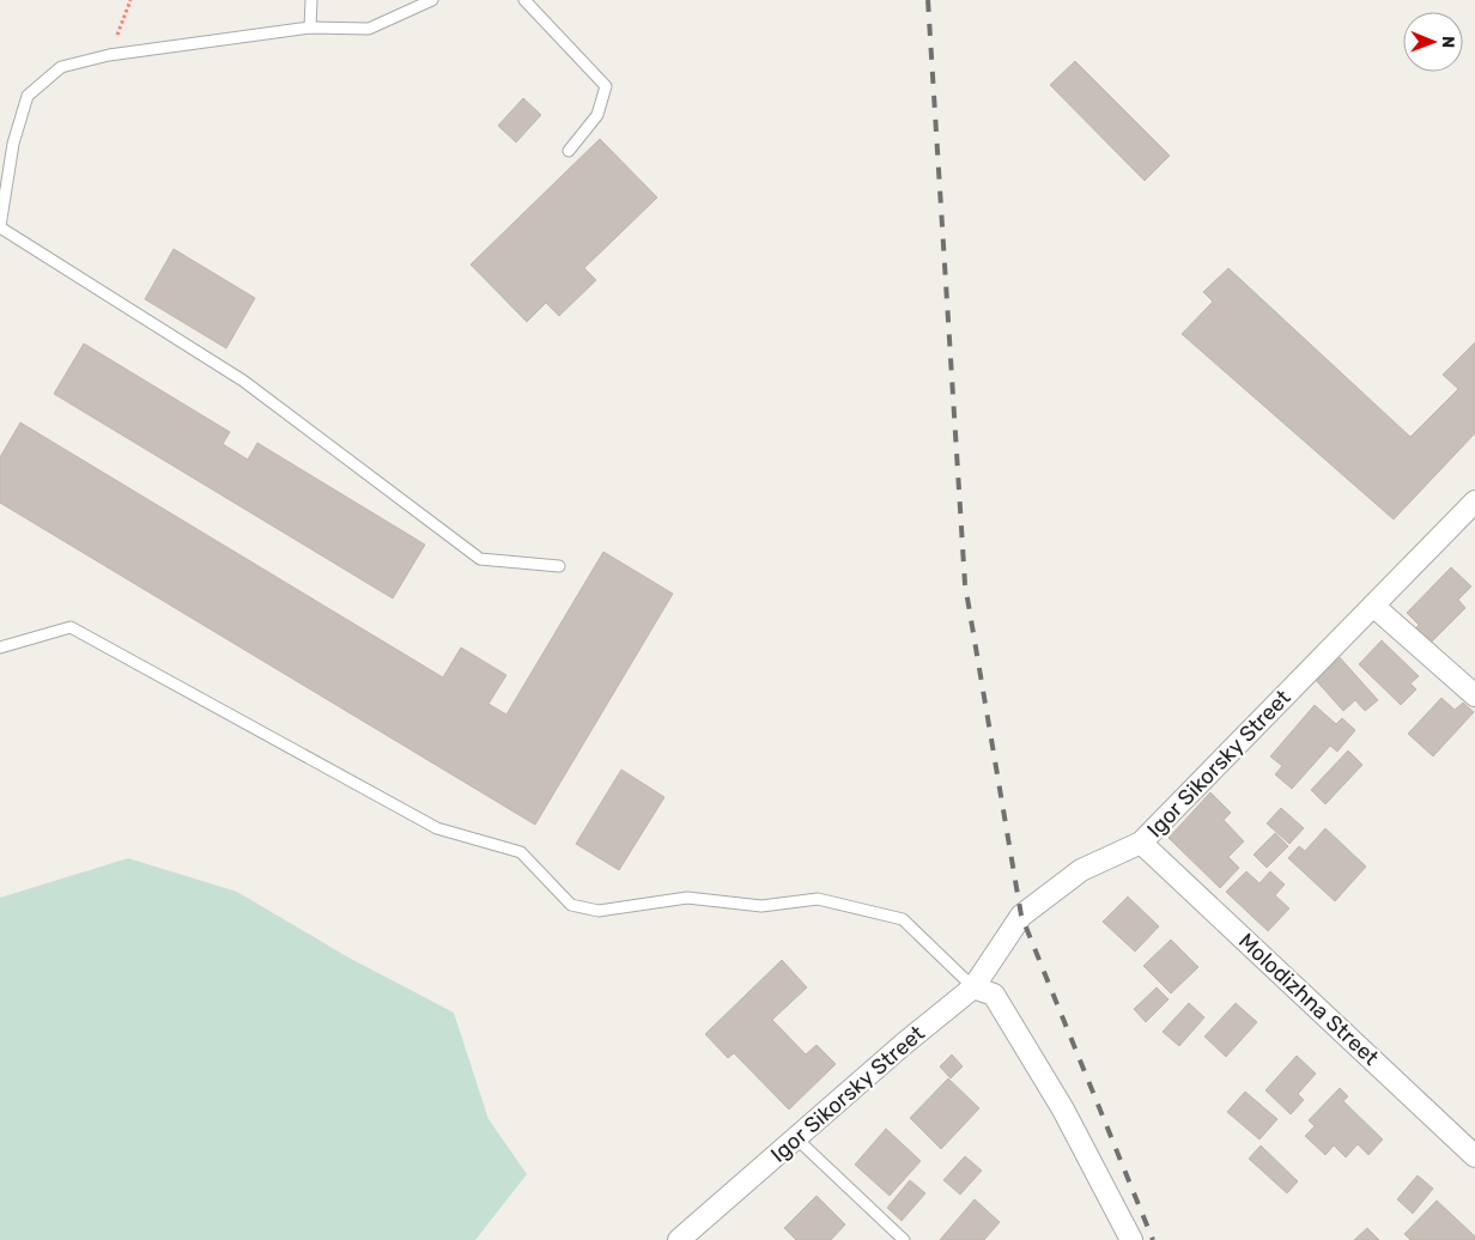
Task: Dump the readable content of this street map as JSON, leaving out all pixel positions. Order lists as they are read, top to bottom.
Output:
{
  "streets": {
    "street": ["Igor Sikorsky Street", "Molodizhna Street"]
  },
  "crossings": [
    ["Igor Sikorsky Street", "Molodizhna Street"]
  ],
  "north": "right"
}
